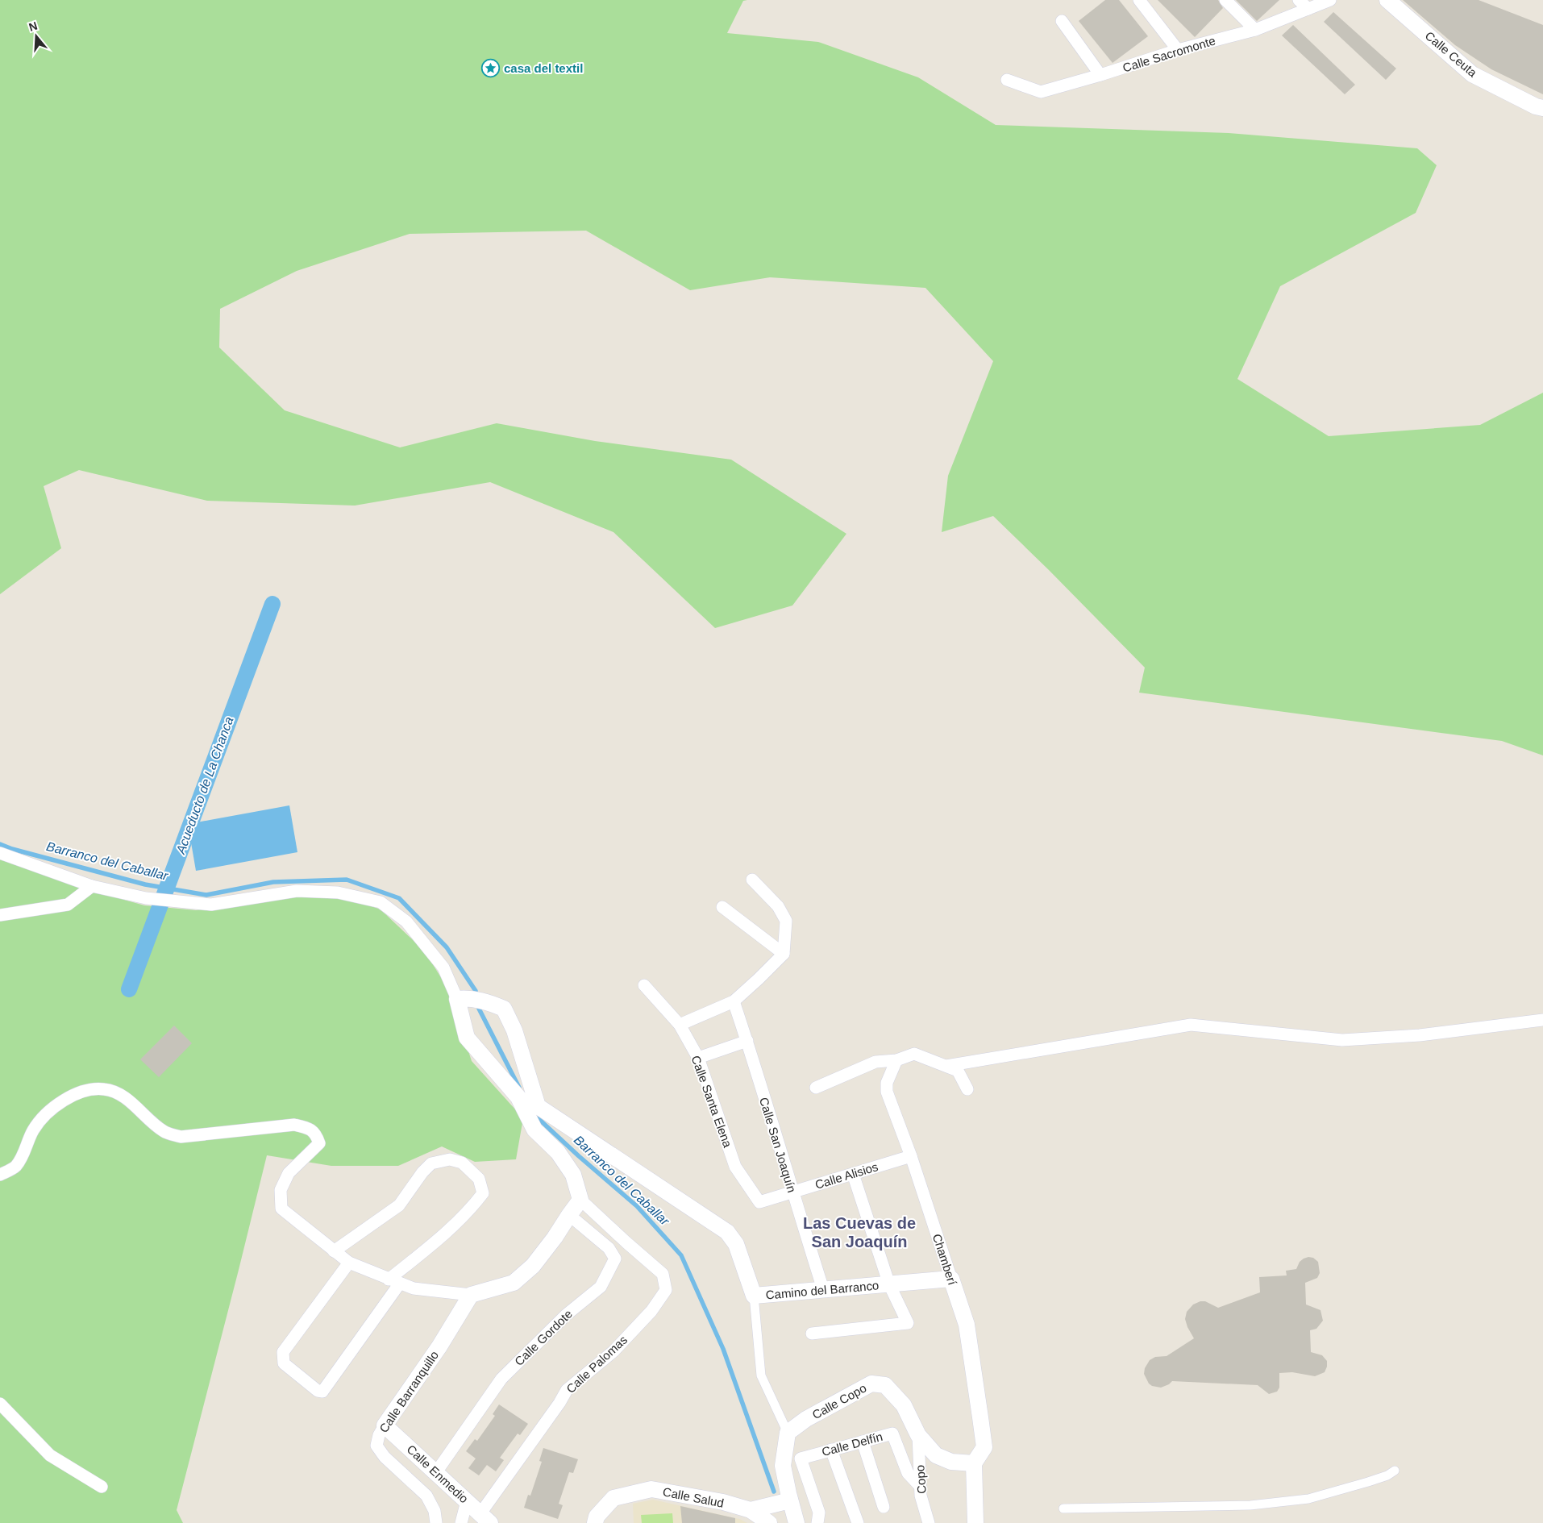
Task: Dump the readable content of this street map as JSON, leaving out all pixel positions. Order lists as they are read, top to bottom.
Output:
{
  "streets": {
    "street": [
      "Calle Sacromonte",
      "Calle Ceuta",
      "Calle Santa Elena",
      "Calle San Joaquín",
      "Calle Alisios",
      "Chamberí",
      "Camino del Barranco",
      "Calle Gordote",
      "Calle Palomas",
      "Calle Barranquillo",
      "Calle Copo",
      "Calle Delfín",
      "Calle Enmedio",
      "Copo",
      "Calle Salud"
    ]
  },
  "crossings": [
    ["Calle Santa Elena", "Calle Alisios"],
    ["Calle San Joaquín", "Calle Alisios"],
    ["Calle San Joaquín", "Camino del Barranco"],
    ["Calle Alisios", "Chamberí"],
    ["Chamberí", "Camino del Barranco"],
    ["Chamberí", "Calle Copo"],
    ["Calle Gordote", "Calle Enmedio"],
    ["Calle Palomas", "Calle Enmedio"],
    ["Calle Barranquillo", "Calle Enmedio"],
    ["Calle Copo", "Copo"],
    ["Calle Delfín", "Copo"]
  ],
  "districts": ["Las Cuevas de San Joaquín"],
  "water": ["Acueducto de La Chanca", "Barranco del Caballar"],
  "places": {
    "place": ["casa del textil"]
  },
  "north": "top"
}
